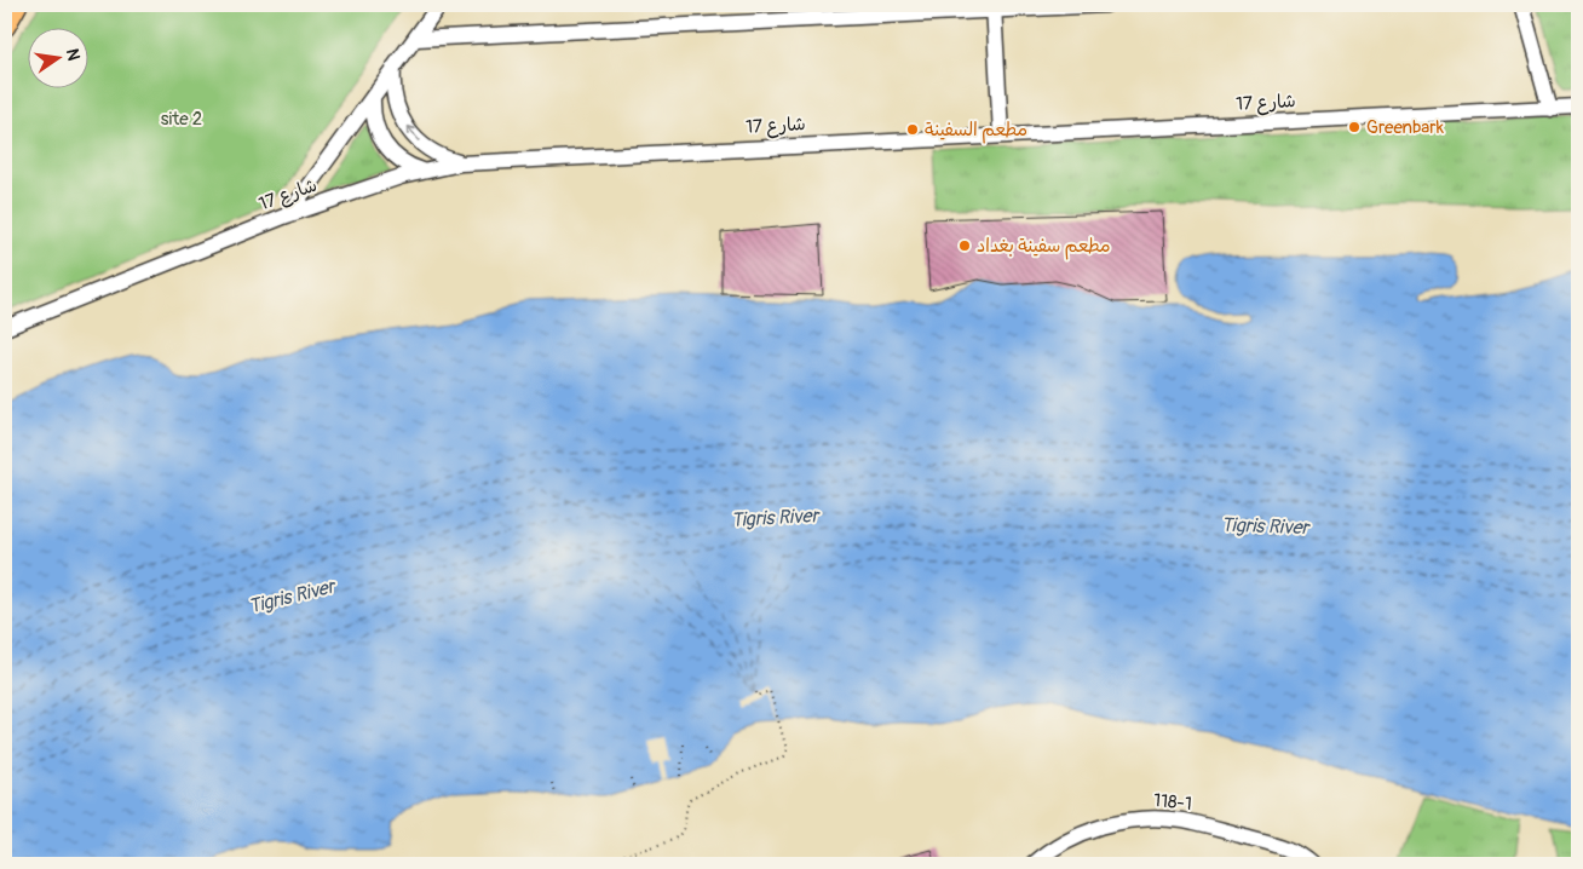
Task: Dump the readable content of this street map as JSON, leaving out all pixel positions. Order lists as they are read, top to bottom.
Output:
{
  "streets": {
    "street": ["شارع 17", "118-1"]
  },
  "water": ["Tigris River"],
  "parks": ["site 2"],
  "places": ["Greenbark", "مطعم السفينة", "مطعم سفينة بغداد"],
  "north": "right"
}
